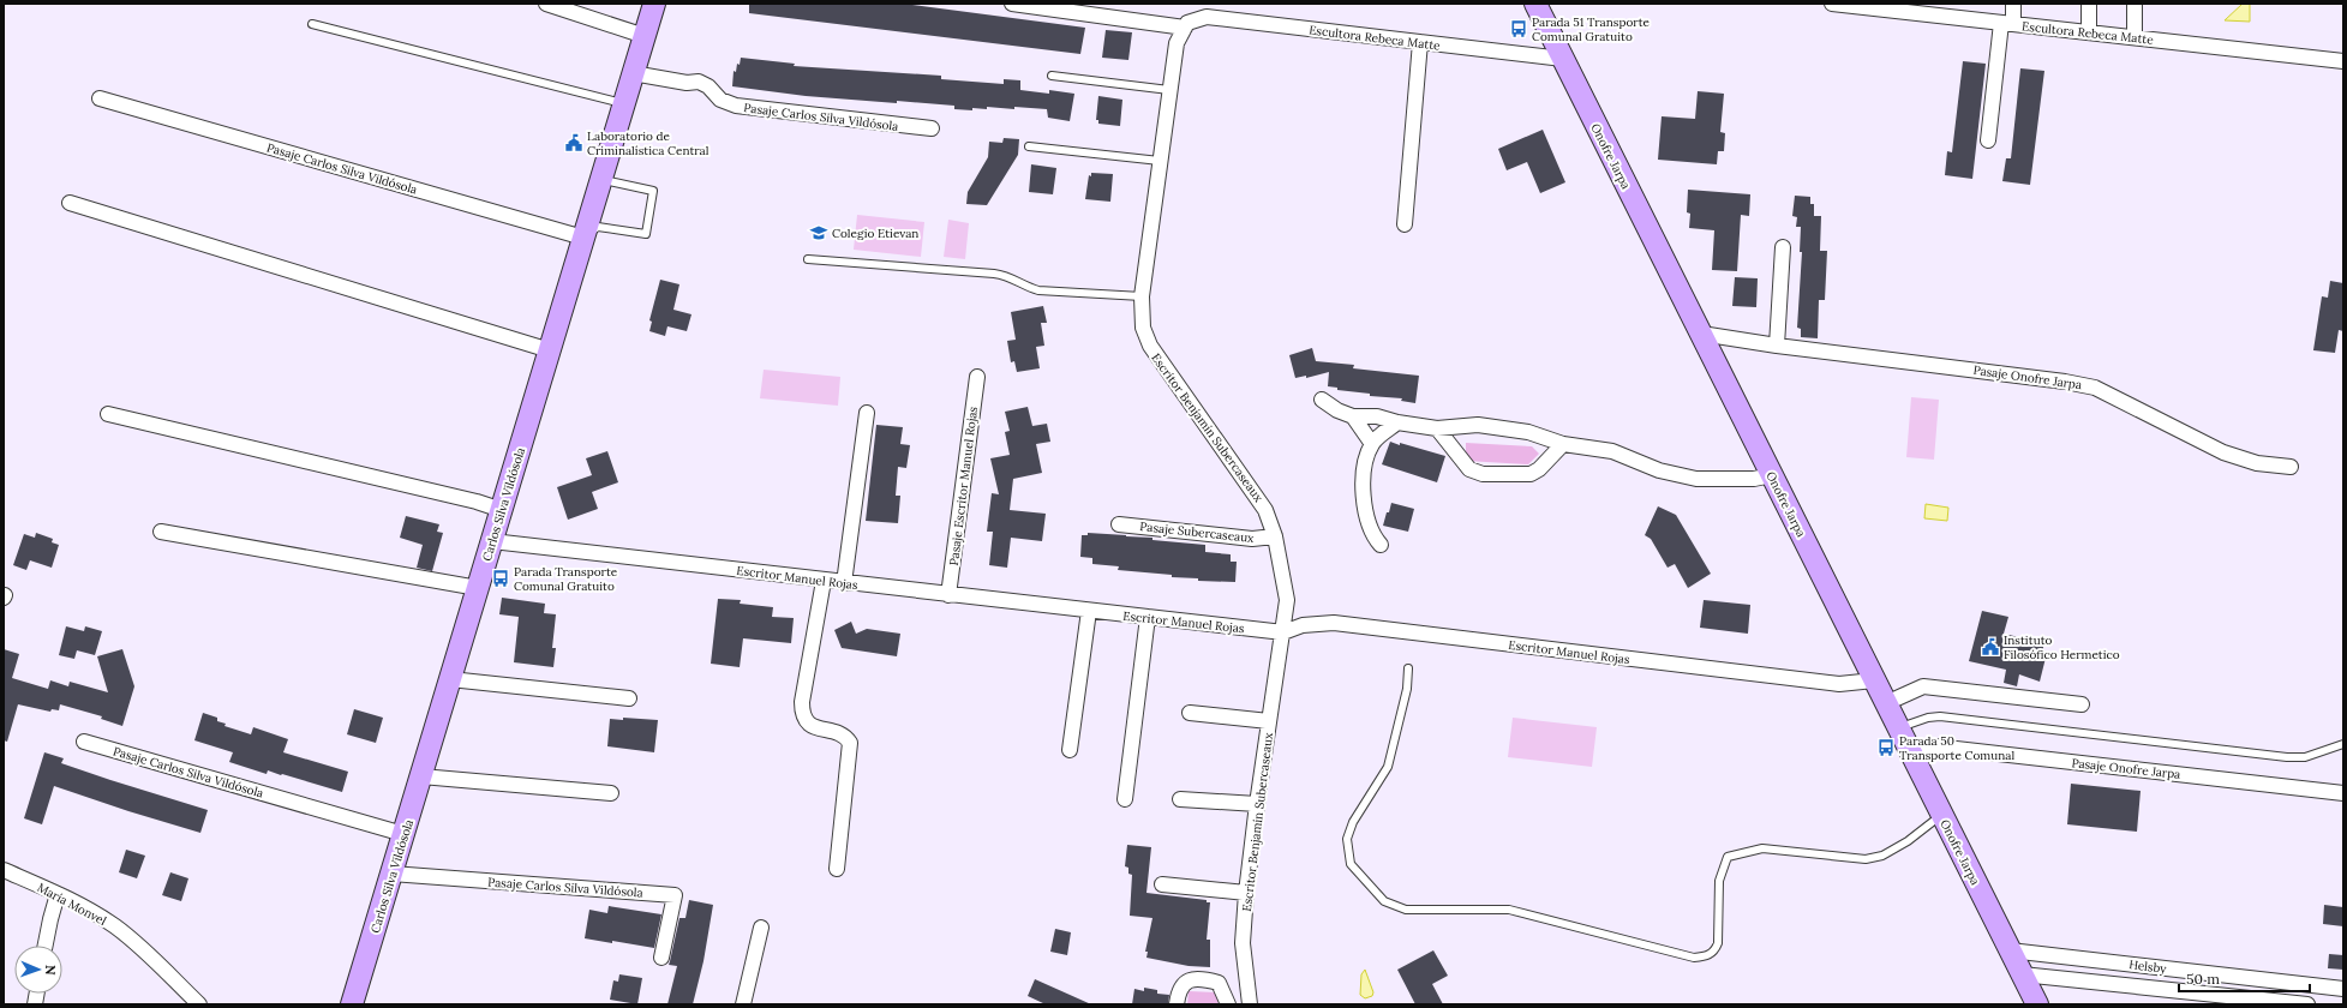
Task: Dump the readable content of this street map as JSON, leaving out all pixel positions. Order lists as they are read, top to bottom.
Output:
{
  "streets": {
    "street": [
      "Escultora Rebeca Matte",
      "Pasaje Carlos Silva Vildósola",
      "Onofre Jarpa",
      "Pasaje Onofre Jarpa",
      "Escritor Benjamín Subercaseaux",
      "Pasaje Escritor Manuel Rojas",
      "Carlos Silva Vildósola",
      "Pasaje Subercaseaux",
      "Escritor Manuel Rojas",
      "María Monvel",
      "Helsby"
    ]
  },
  "crossings": [
    ["Escultora Rebeca Matte", "Onofre Jarpa"],
    ["Escultora Rebeca Matte", "Escritor Benjamín Subercaseaux"],
    ["Pasaje Carlos Silva Vildósola", "Carlos Silva Vildósola"],
    ["Onofre Jarpa", "Pasaje Onofre Jarpa"],
    ["Onofre Jarpa", "Escritor Manuel Rojas"],
    ["Onofre Jarpa", "Helsby"],
    ["Escritor Benjamín Subercaseaux", "Pasaje Subercaseaux"],
    ["Escritor Benjamín Subercaseaux", "Escritor Manuel Rojas"],
    ["Pasaje Escritor Manuel Rojas", "Escritor Manuel Rojas"],
    ["Carlos Silva Vildósola", "Escritor Manuel Rojas"]
  ],
  "places": {
    "bus stop": ["Parada 51 Transporte Comunal Gratuito", "Parada Transporte Comunal Gratuito", "Parada 50 Transporte Comunal"],
    "public building": ["Laboratorio de Criminalística Central", "Instituto Filosófico Hermetico"],
    "school or university": ["Colegio Etievan"]
  },
  "scale_bar": "50 m",
  "north": "right"
}
